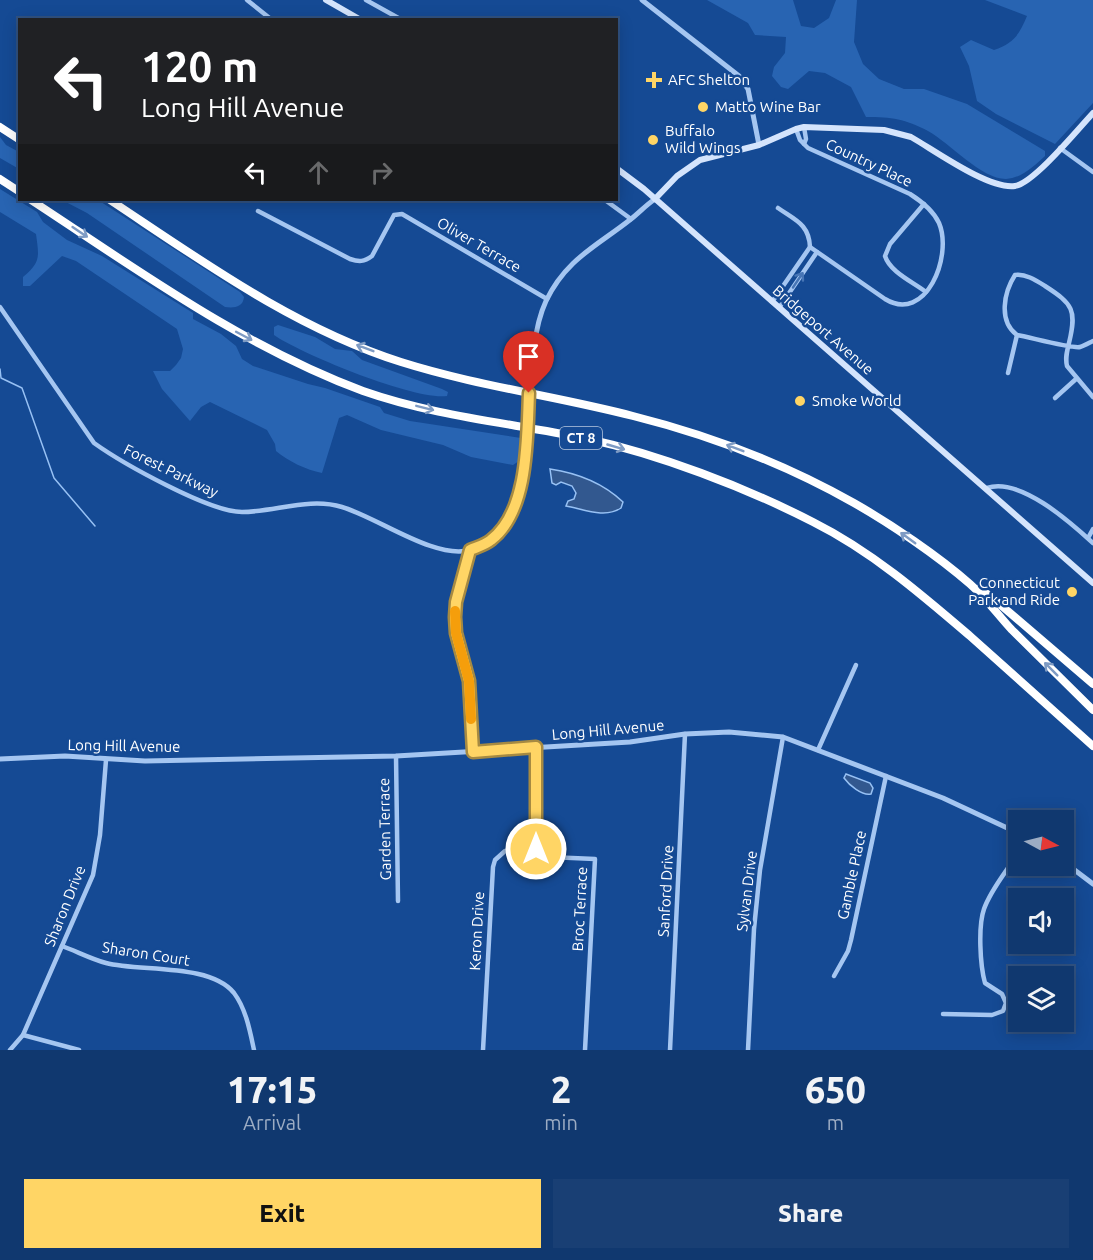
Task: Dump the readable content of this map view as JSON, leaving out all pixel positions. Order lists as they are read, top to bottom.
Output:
{
  "streets": {
    "highway": ["CT 8"],
    "main road": ["Bridgeport Avenue"],
    "street": [
      "Country Place",
      "Oliver Terrace",
      "Forest Parkway",
      "Long Hill Avenue",
      "Garden Terrace",
      "Gamble Place",
      "Sanford Drive",
      "Sylvan Drive",
      "Sharon Drive",
      "Broc Terrace",
      "Keron Drive",
      "Sharon Court"
    ]
  },
  "crossings": [
    ["Long Hill Avenue", "Garden Terrace"],
    ["Long Hill Avenue", "Gamble Place"],
    ["Long Hill Avenue", "Sanford Drive"],
    ["Long Hill Avenue", "Sylvan Drive"],
    ["Long Hill Avenue", "Sharon Drive"],
    ["Sharon Drive", "Sharon Court"],
    ["Broc Terrace", "Keron Drive"]
  ],
  "places": {
    "health": ["AFC Shelton"],
    "other": [
      "Matto Wine Bar",
      "Buffalo Wild Wings",
      "Smoke World",
      "Connecticut Park and Ride"
    ]
  },
  "north": "right",
  "page": {
    "turn": ["120 m", "Long Hill Avenue"],
    "eta": [
      "17:15",
      "Arrival",
      "2",
      "min",
      "650",
      "m"
    ],
    "buttons": ["Exit", "Share"]
  }
}
